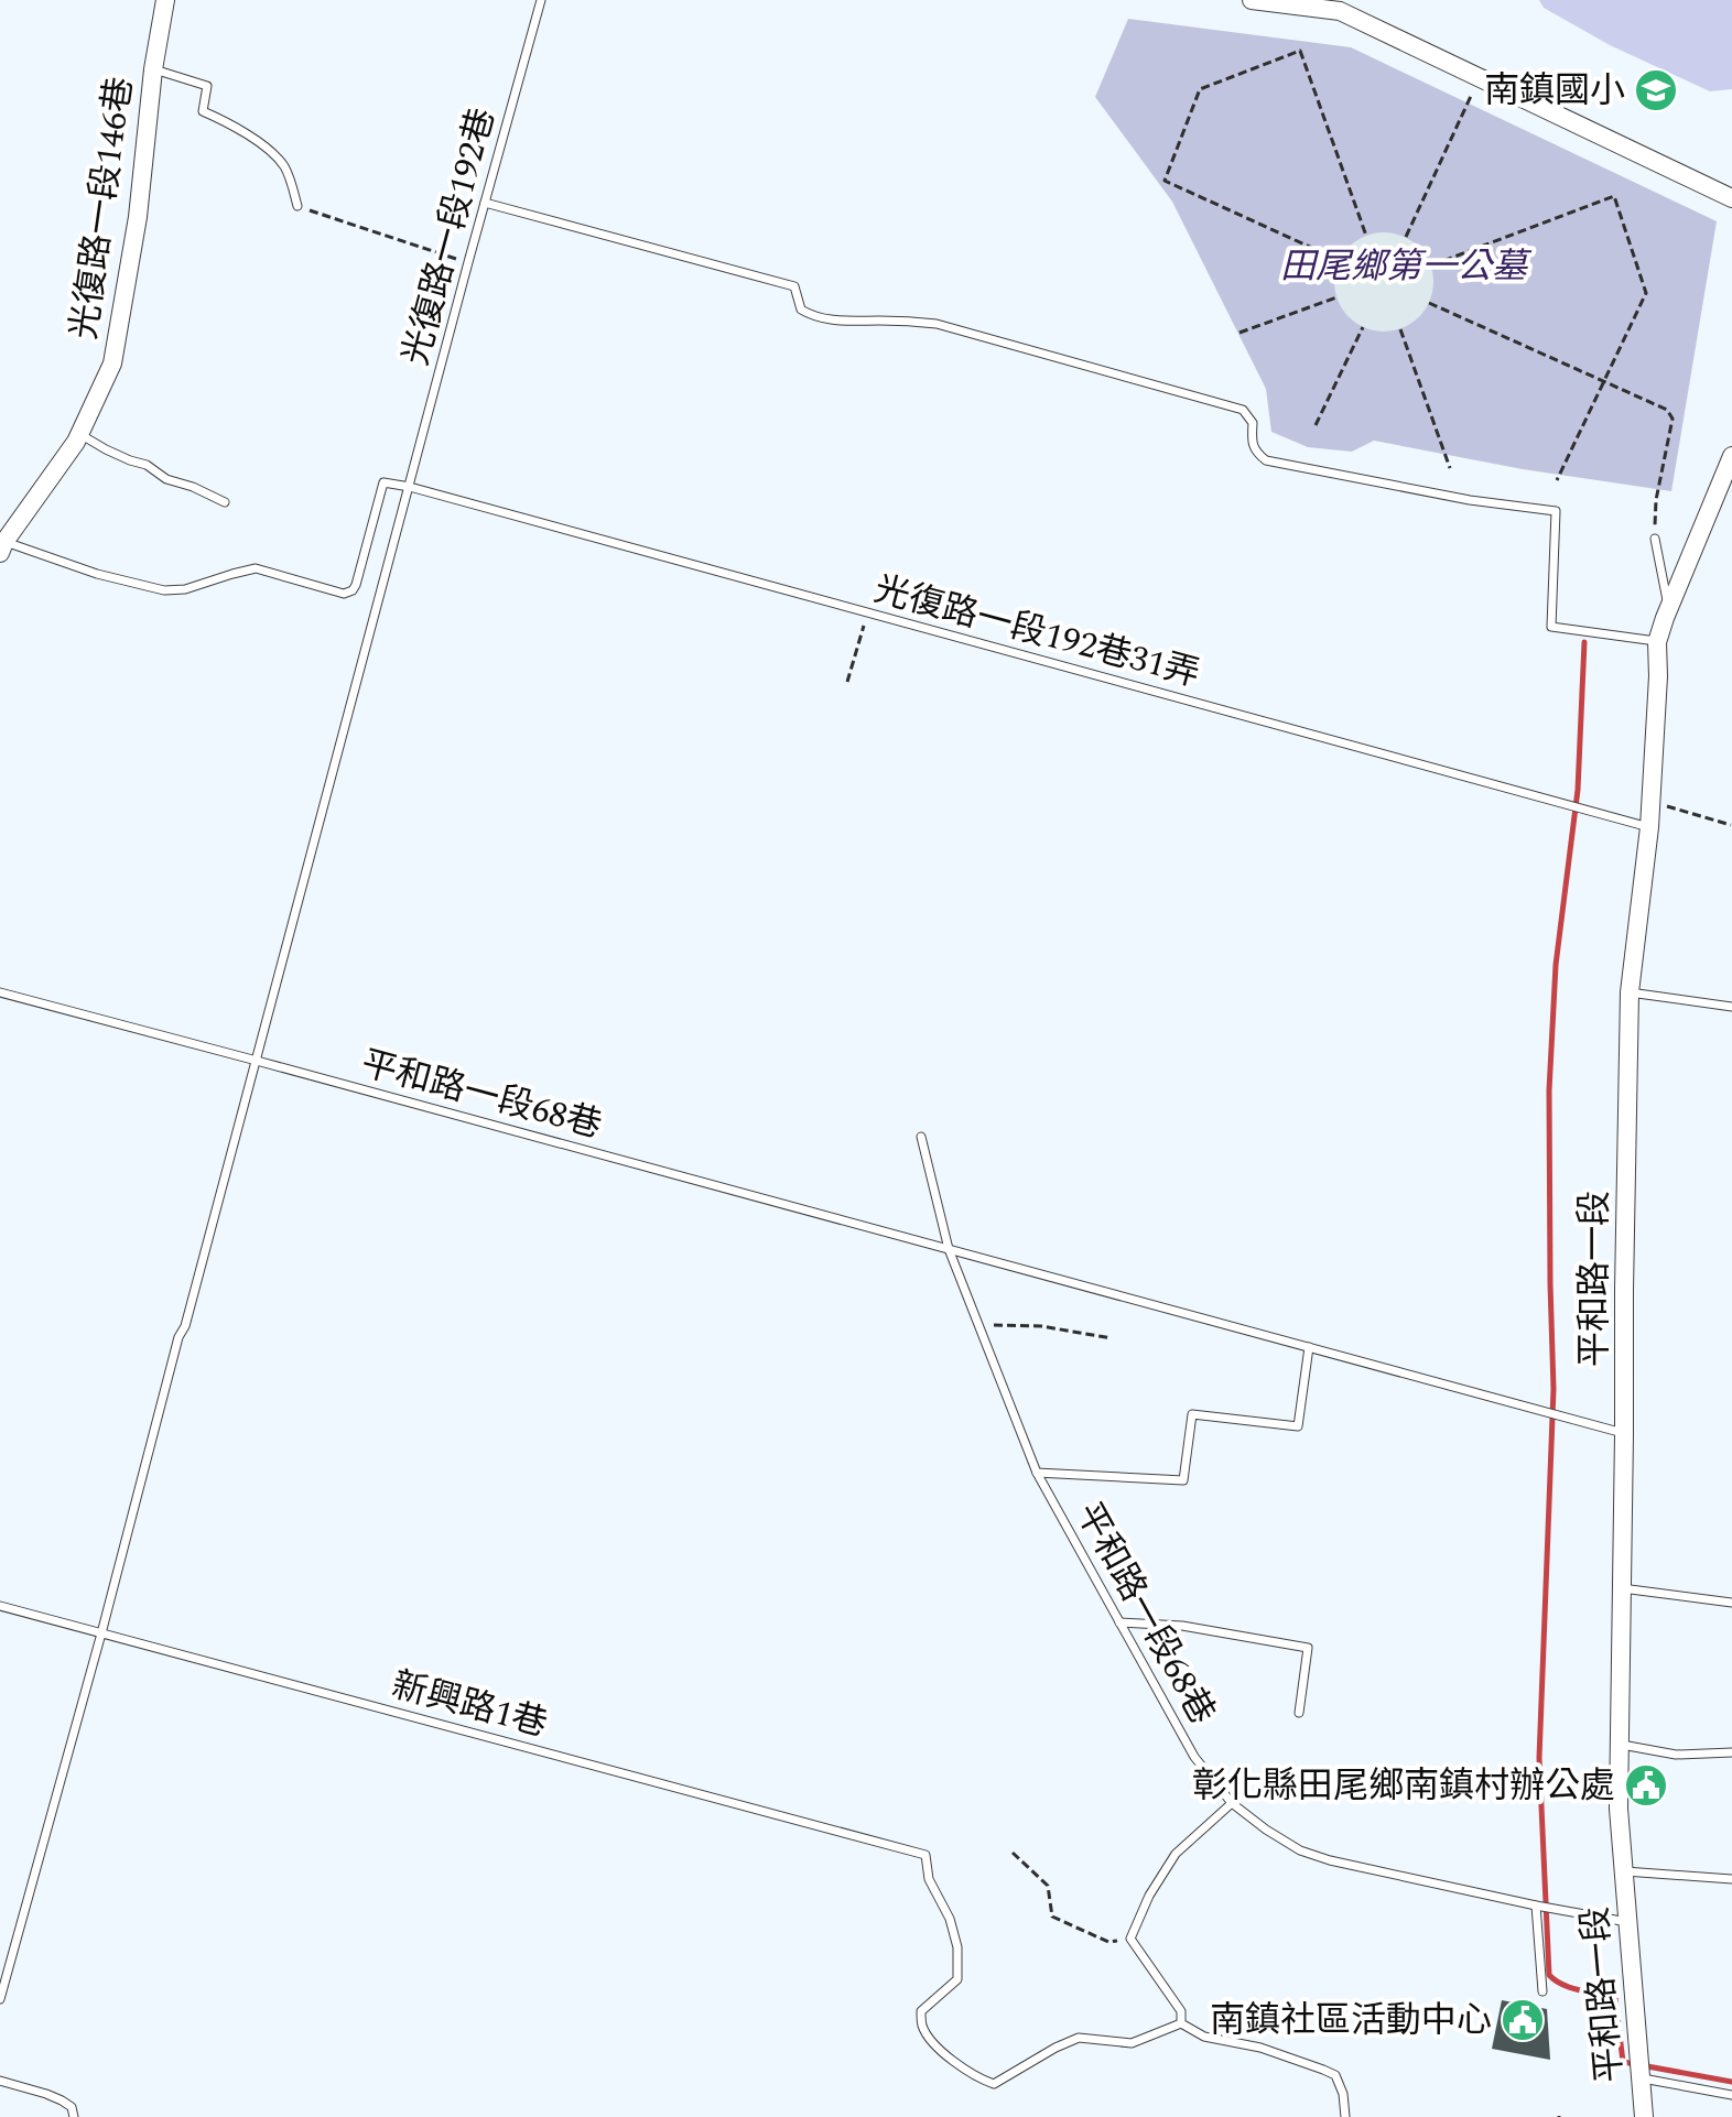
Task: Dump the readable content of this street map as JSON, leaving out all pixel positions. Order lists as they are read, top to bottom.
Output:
{
  "streets": {
    "street": ["光復路一段146巷", "平和路一段"],
    "lane": [
      "光復路一段192巷",
      "光復路一段192巷31弄",
      "平和路一段68巷",
      "新興路1巷"
    ]
  },
  "crossings": [
    ["光復路一段192巷", "光復路一段192巷31弄"],
    ["光復路一段192巷", "平和路一段68巷"],
    ["光復路一段192巷", "新興路1巷"],
    ["光復路一段192巷31弄", "平和路一段"],
    ["平和路一段68巷", "平和路一段"]
  ],
  "parks": ["田尾鄉第一公墓"],
  "places": {
    "school or university": ["南鎮國小"],
    "public building": ["彰化縣田尾鄉南鎮村辦公處", "南鎮社區活動中心"]
  }
}
